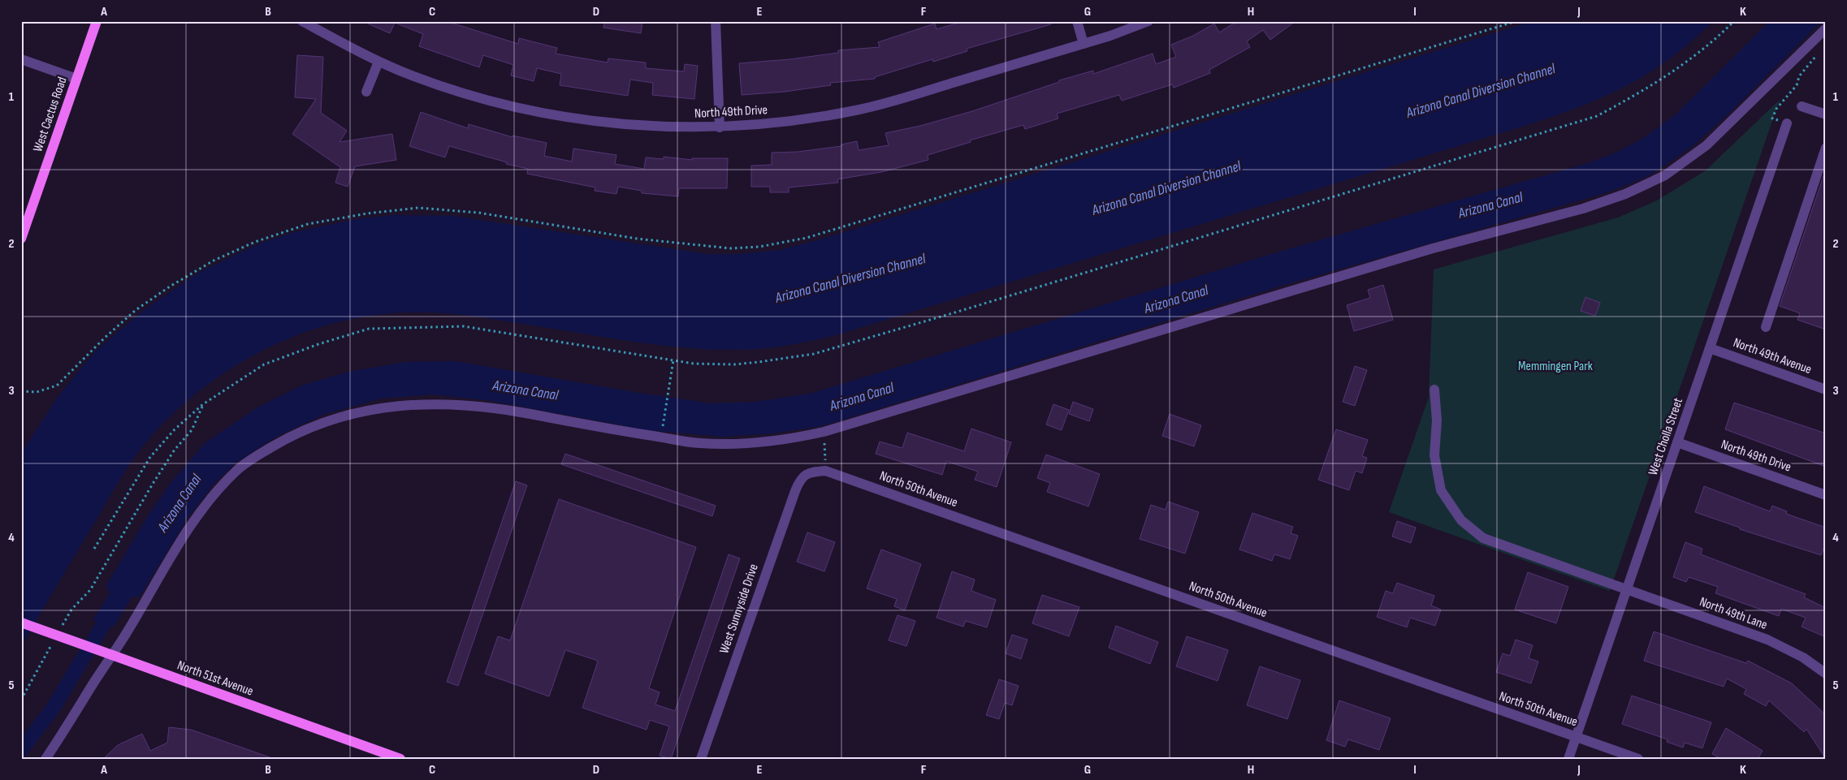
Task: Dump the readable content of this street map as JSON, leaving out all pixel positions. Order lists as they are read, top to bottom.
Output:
{
  "streets": {
    "main road": ["West Cactus Road", "North 51st Avenue"],
    "street": [
      "North 49th Drive",
      "North 49th Avenue",
      "West Cholla Street",
      "North 50th Avenue",
      "West Sunnyside Drive",
      "North 49th Lane"
    ]
  },
  "crossings": [
    ["North 49th Drive", "West Cholla Street"],
    ["North 49th Avenue", "West Cholla Street"],
    ["West Cholla Street", "North 50th Avenue"],
    ["West Cholla Street", "North 49th Lane"],
    ["North 50th Avenue", "West Sunnyside Drive"]
  ],
  "water": ["Arizona Canal Diversion Channel", "Arizona Canal"],
  "parks": ["Memmingen Park"],
  "grid": {
    "columns": [
      "A",
      "B",
      "C",
      "D",
      "E",
      "F",
      "G",
      "H",
      "I",
      "J",
      "K"
    ],
    "rows": [
      "1",
      "2",
      "3",
      "4",
      "5"
    ]
  }
}
